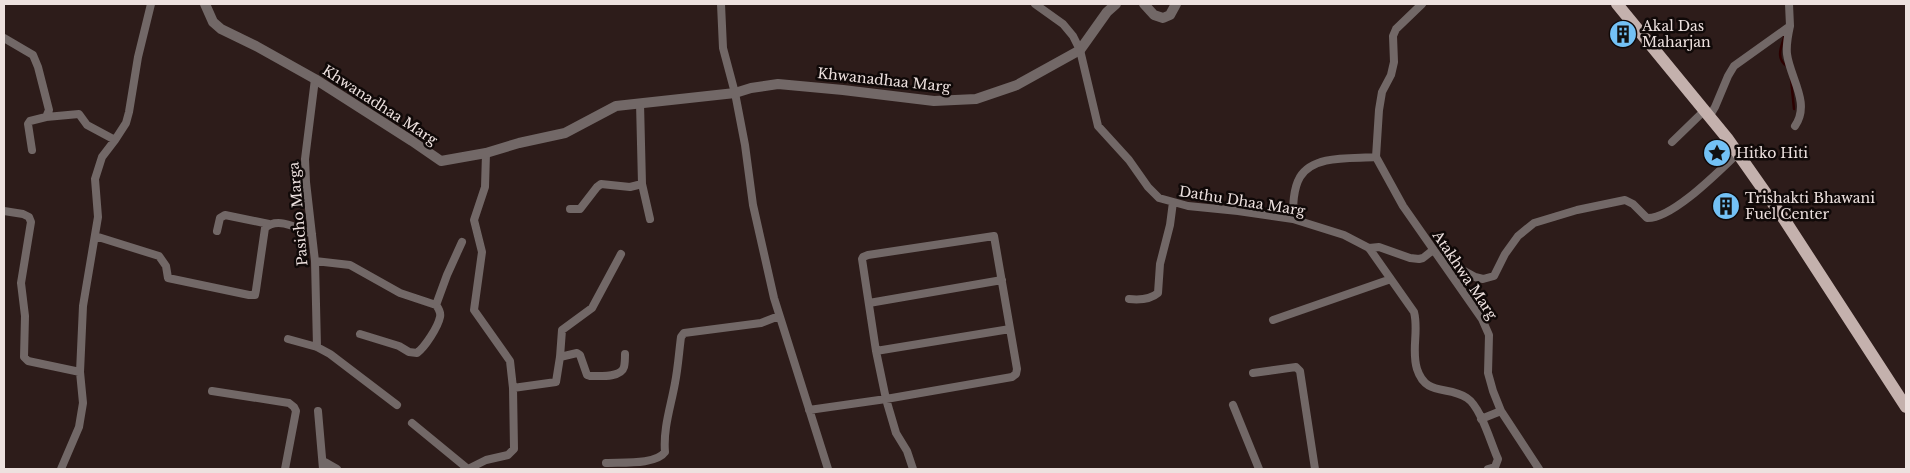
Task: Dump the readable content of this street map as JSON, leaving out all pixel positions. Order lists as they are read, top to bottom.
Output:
{
  "streets": {
    "street": [
      "Khwanadhaa Marg",
      "Dathu Dhaa Marg",
      "Pasicho Marga",
      "Atakhwa Marg"
    ]
  },
  "crossings": [
    ["Khwanadhaa Marg", "Dathu Dhaa Marg"],
    ["Khwanadhaa Marg", "Pasicho Marga"]
  ],
  "places": {
    "building": ["Akal Das Maharjan", "Trishakti Bhawani Fuel Center"],
    "place": ["Hitko Hiti"]
  }
}
